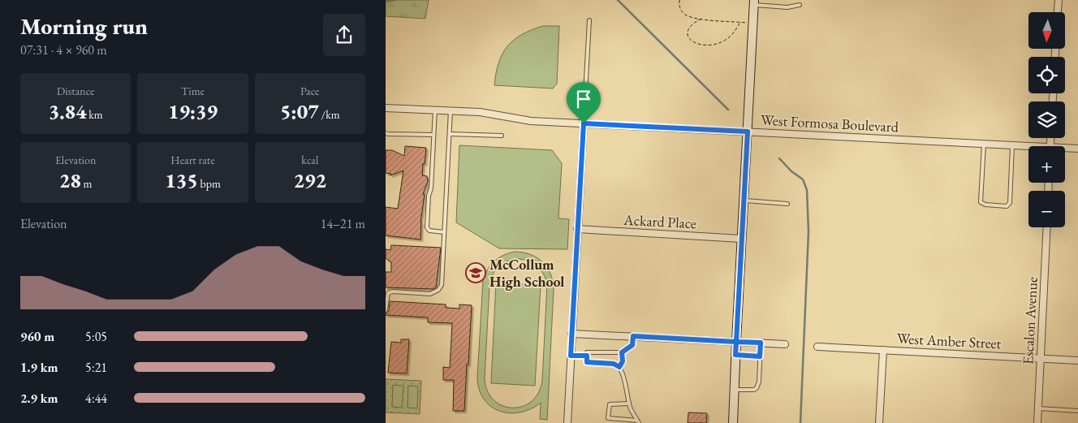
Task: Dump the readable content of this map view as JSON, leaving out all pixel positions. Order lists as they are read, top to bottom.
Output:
{
  "streets": {
    "street": [
      "West Formosa Boulevard",
      "Ackard Place",
      "Escalon Avenue",
      "West Amber Street"
    ]
  },
  "crossings": [
    ["Escalon Avenue", "West Amber Street"]
  ],
  "places": {
    "school or university": ["McCollum High School"]
  },
  "north": "bottom",
  "page": {
    "heading": ["Morning run", "07:31 · 4 × 960 m"],
    "map_buttons": ["+", "−"],
    "stats": [
      ["Distance", "3.84 km"],
      ["Time", "19:39"],
      ["Pace", "5:07 /km"],
      ["Elevation", "28 m"],
      ["Heart rate", "135 bpm"],
      ["kcal", "292"]
    ],
    "chart": ["Elevation", "14–21 m"],
    "list": [
      {
        "name": "960 m",
        "note": "5:05"
      },
      {
        "name": "1.9 km",
        "note": "5:21"
      },
      {
        "name": "2.9 km",
        "note": "4:44"
      }
    ]
  }
}
